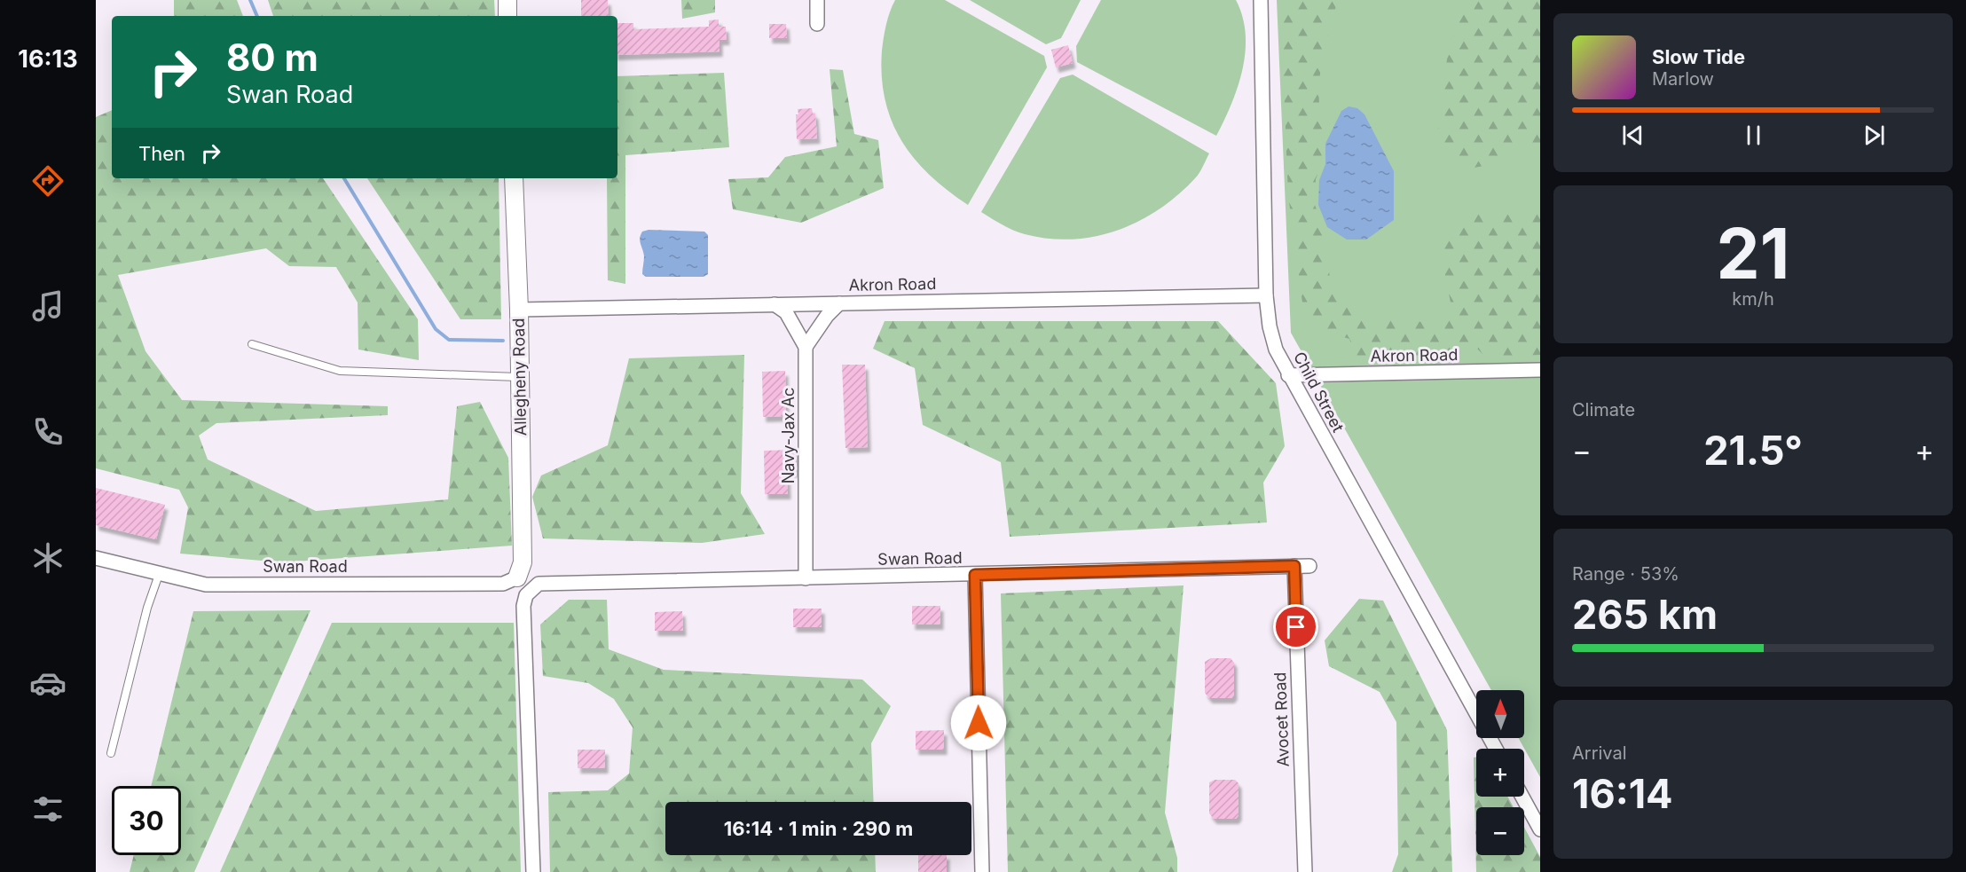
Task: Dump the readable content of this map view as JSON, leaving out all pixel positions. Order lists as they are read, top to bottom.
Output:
{
  "streets": {
    "street": [
      "Akron Road",
      "Allegheny Road",
      "Child Street",
      "Navy-Jax Ac",
      "Swan Road",
      "Avocet Road"
    ]
  },
  "crossings": [
    ["Akron Road", "Allegheny Road"],
    ["Akron Road", "Child Street"],
    ["Akron Road", "Navy-Jax Ac"],
    ["Allegheny Road", "Swan Road"],
    ["Navy-Jax Ac", "Swan Road"],
    ["Swan Road", "Avocet Road"]
  ],
  "north": "top",
  "page": {
    "tabs": "16:13",
    "turn": ["80 m", "Swan Road"],
    "song": ["Slow Tide", "Marlow"],
    "then": "Then",
    "tile": [
      ["21", "km/h"],
      "Climate",
      ["Range · 53%", "265 km"],
      ["Arrival", "16:14"]
    ],
    "heat": ["−", "21.5°", "+"],
    "map_buttons": ["+", "−"],
    "limit": "30",
    "trip": "16:14 · 1 min · 290 m"
  }
}
